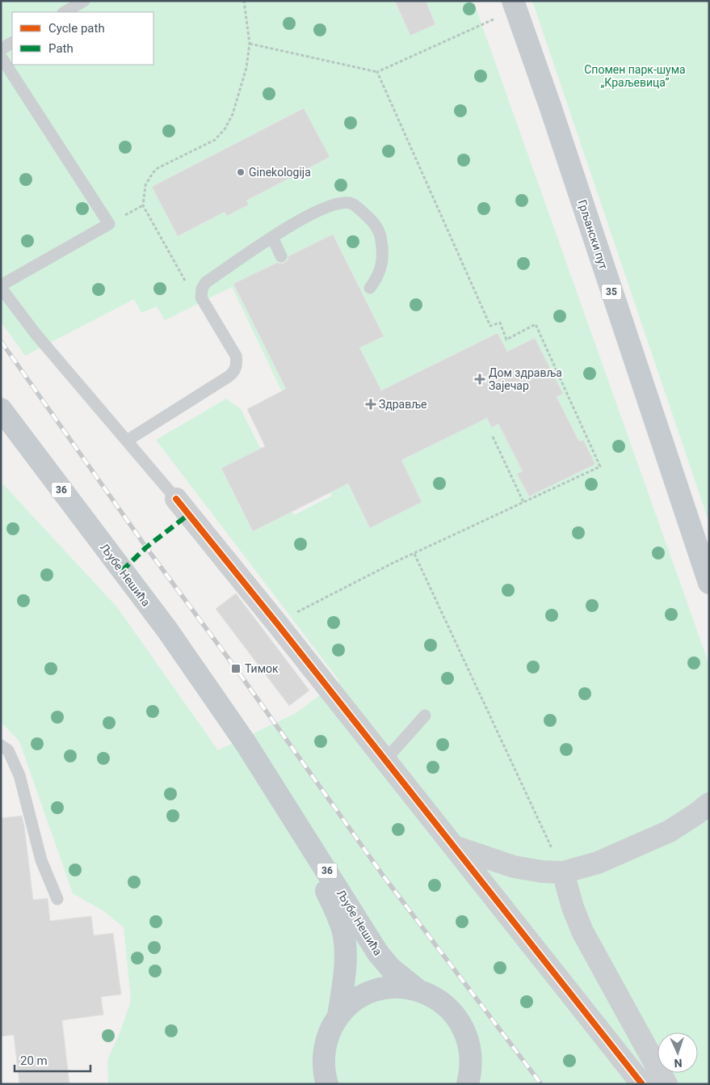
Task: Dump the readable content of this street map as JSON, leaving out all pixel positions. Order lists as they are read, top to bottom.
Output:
{
  "streets": {
    "main road": [
      "Грљански пут",
      "35",
      "36",
      "Љубе Нешића"
    ]
  },
  "crossings": [
    ["36", "Љубе Нешића"]
  ],
  "parks": ["Спомен парк-шума „Краљевица”"],
  "places": {
    "other": ["Ginekologija"],
    "health": ["Дом здравља Зајечар", "Здравље"],
    "transit": ["Тимок"]
  },
  "legend": ["Cycle path", "Path"],
  "scale_bar": "20 m",
  "north": "bottom"
}
